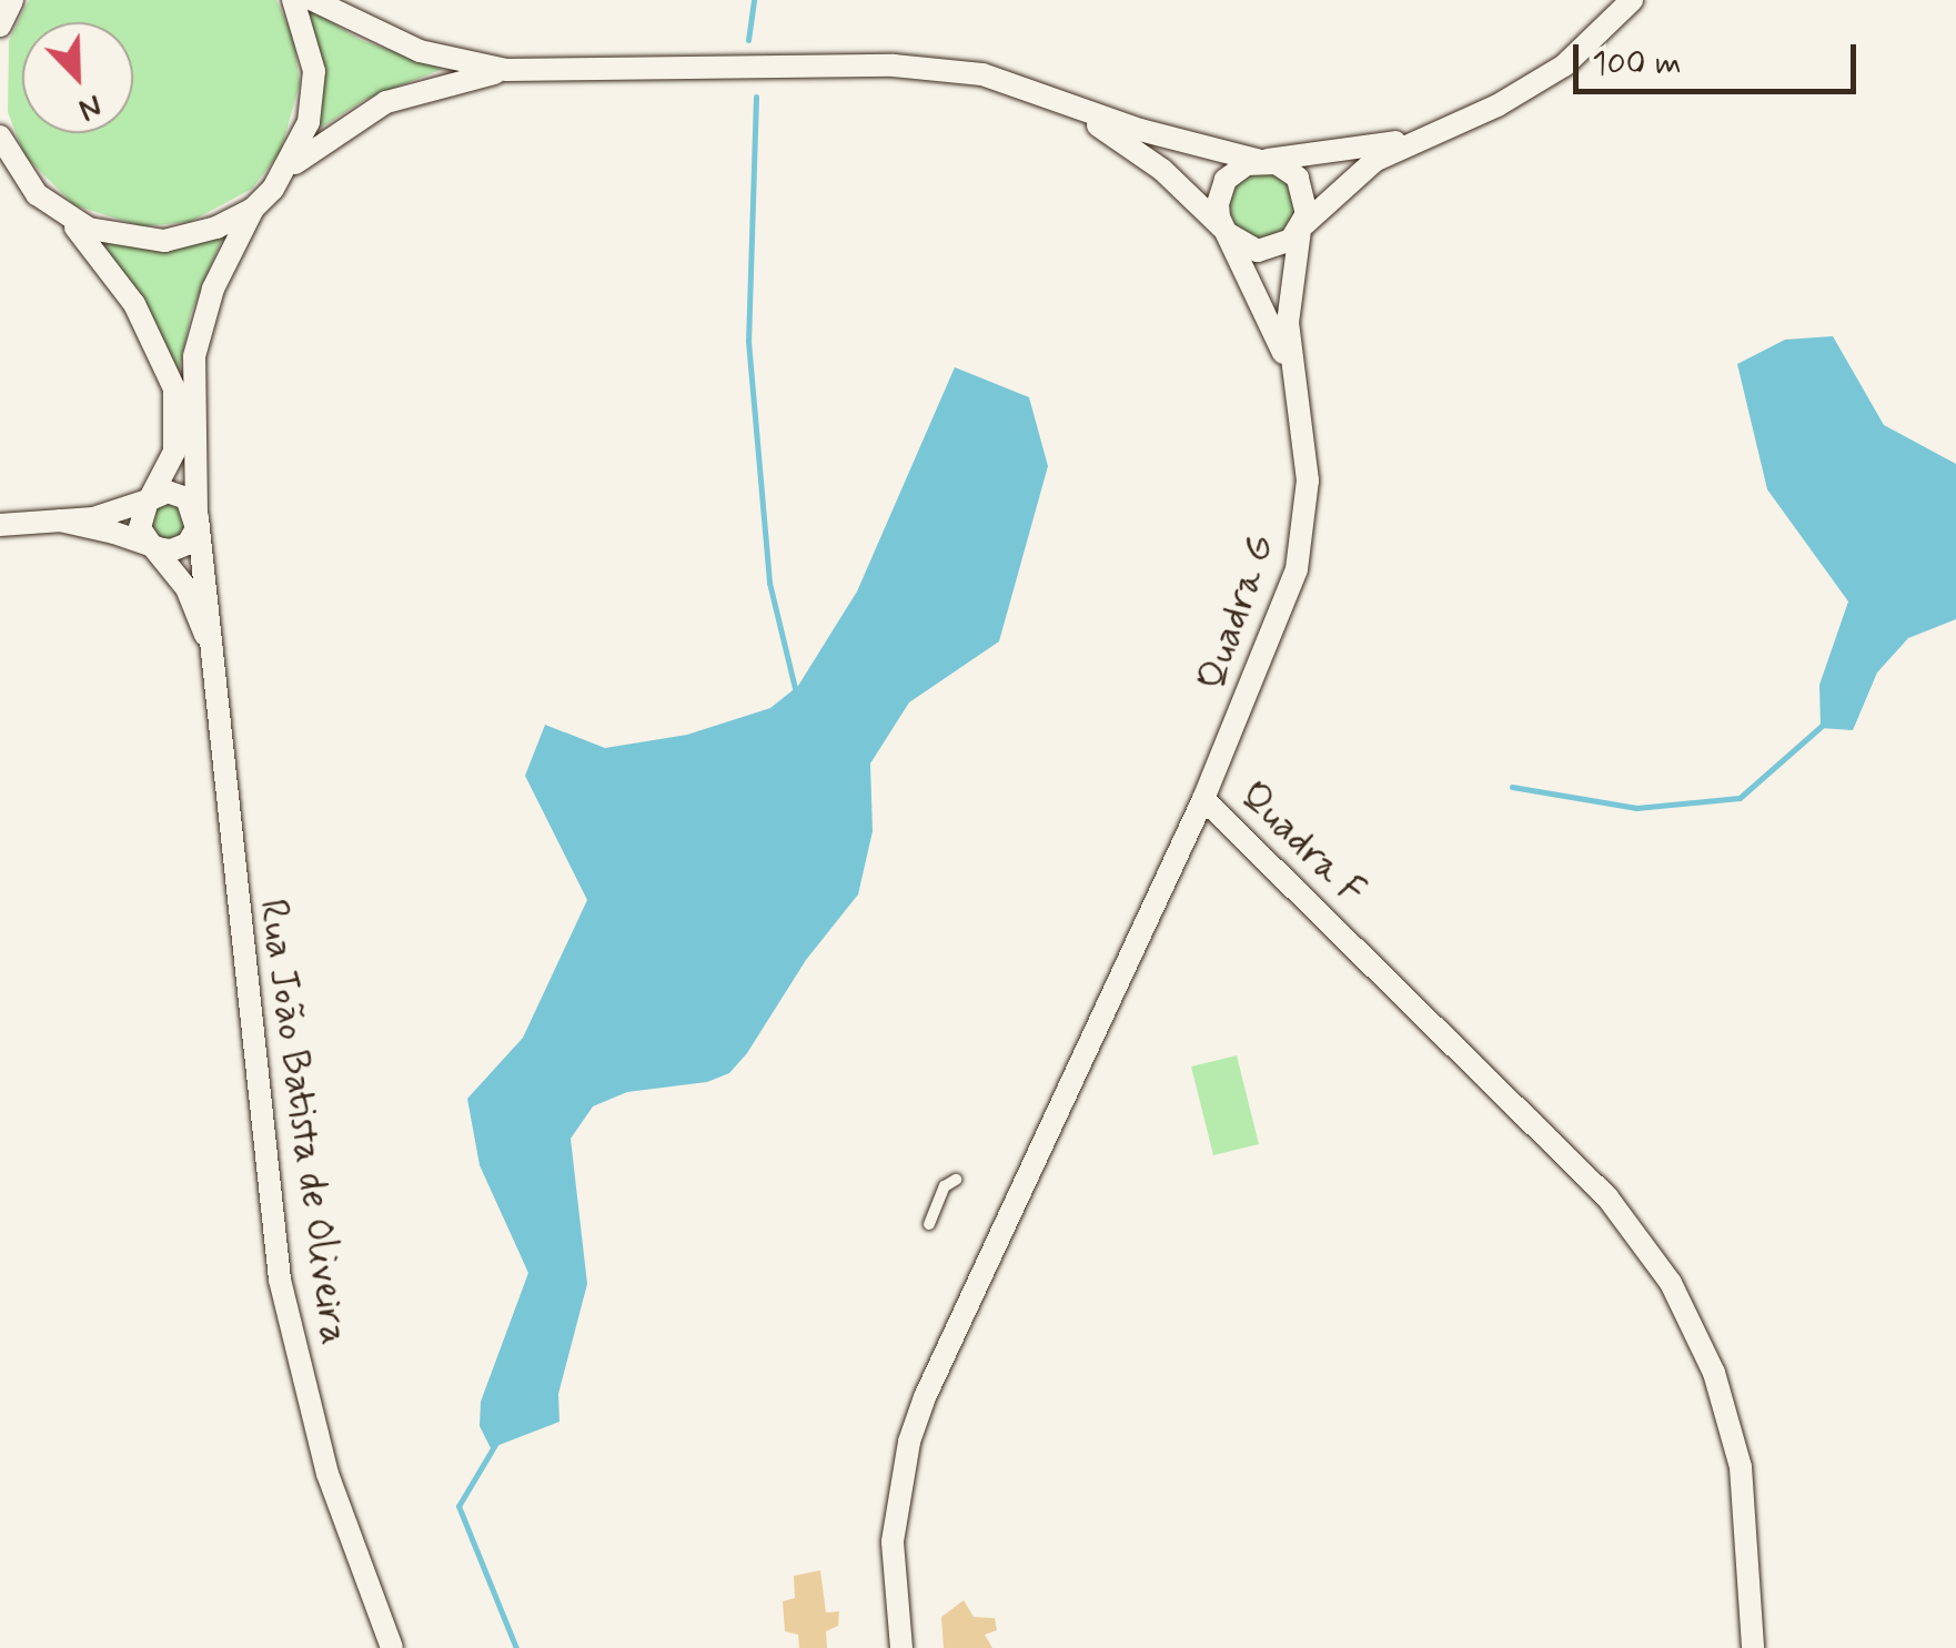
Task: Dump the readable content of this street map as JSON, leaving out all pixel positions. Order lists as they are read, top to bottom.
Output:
{
  "streets": {
    "street": ["Quadra G", "Quadra F", "Rua João Batista de Oliveira"]
  },
  "crossings": [
    ["Quadra G", "Quadra F"]
  ],
  "scale_bar": "100 m",
  "north": "bottom right"
}
